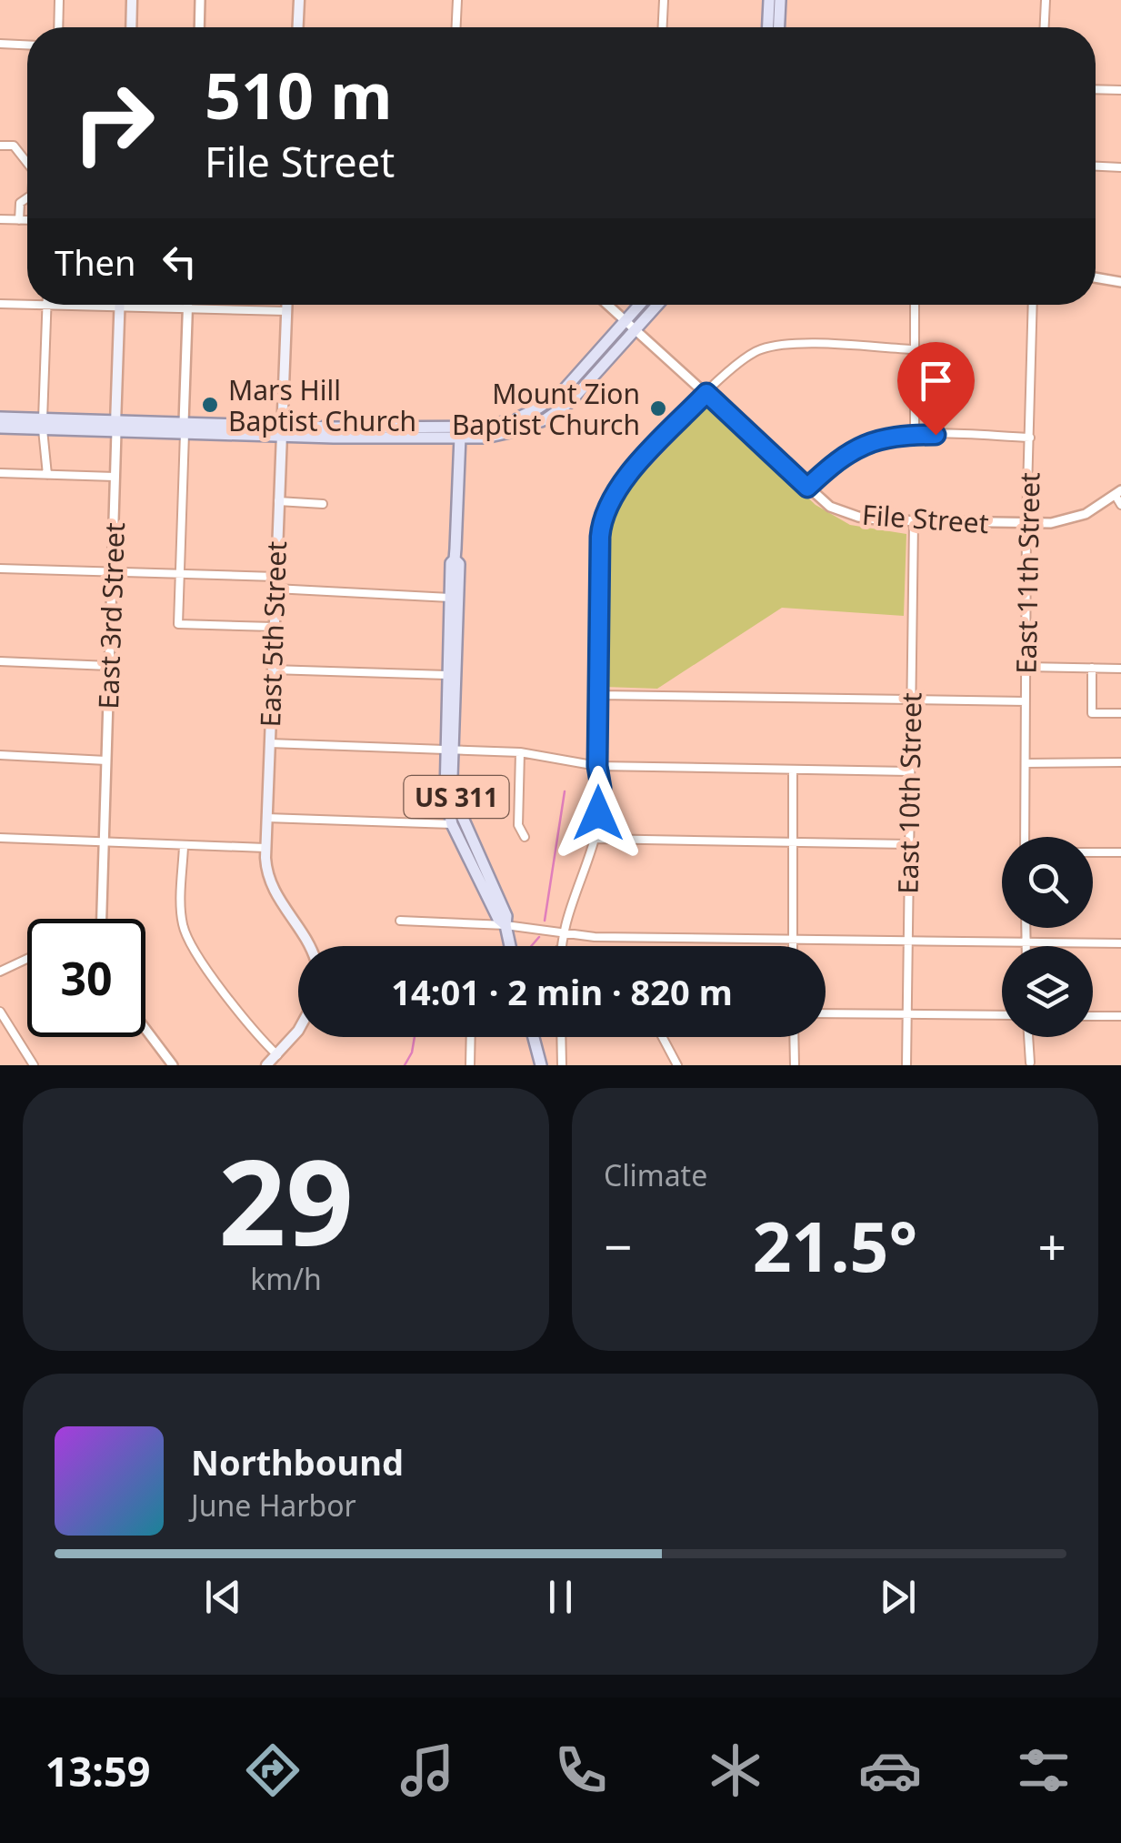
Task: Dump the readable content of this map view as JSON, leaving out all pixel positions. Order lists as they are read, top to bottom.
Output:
{
  "streets": {
    "main road": ["East 3rd Street", "East 5th Street", "US 311"],
    "street": ["File Street", "East 11th Street", "East 10th Street"]
  },
  "crossings": [
    ["File Street", "East 11th Street"],
    ["File Street", "East 10th Street"]
  ],
  "places": ["Mars Hill Baptist Church", "Mount Zion Baptist Church"],
  "page": {
    "turn": ["510 m", "File Street"],
    "then": "Then",
    "limit": "30",
    "trip": "14:01 · 2 min · 820 m",
    "tile": [
      ["29", "km/h"],
      "Climate"
    ],
    "heat": ["−", "21.5°", "+"],
    "song": ["Northbound", "June Harbor"],
    "tabs": "13:59"
  }
}
